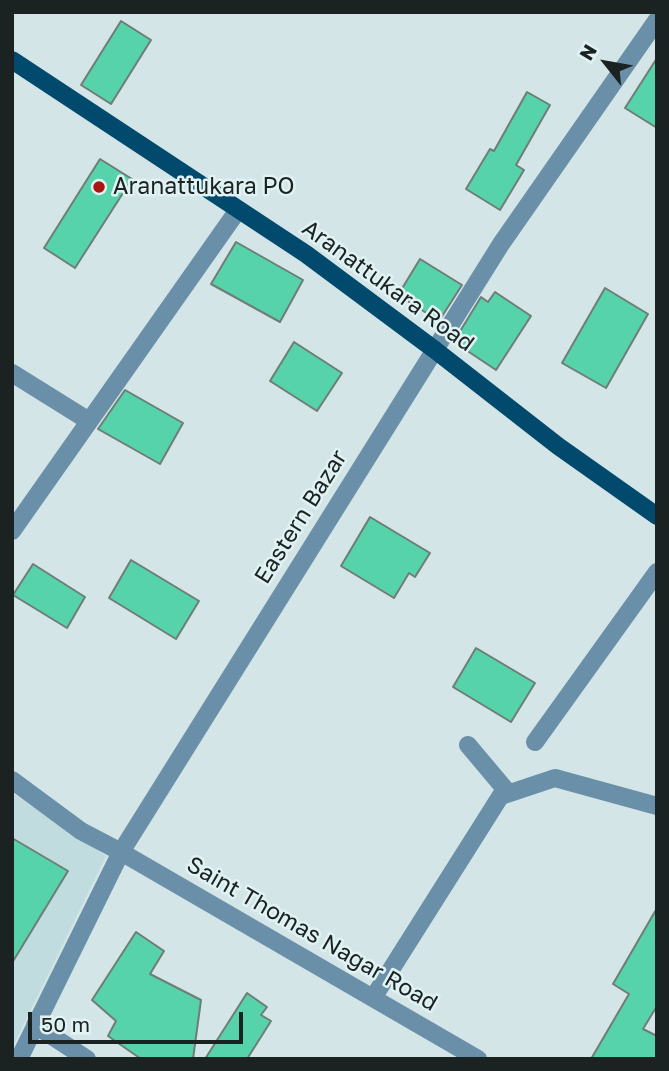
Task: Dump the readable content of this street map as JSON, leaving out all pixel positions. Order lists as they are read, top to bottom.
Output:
{
  "streets": {
    "main road": ["Aranattukara Road"],
    "street": ["Eastern Bazar", "Saint Thomas Nagar Road"]
  },
  "crossings": [
    ["Aranattukara Road", "Eastern Bazar"],
    ["Eastern Bazar", "Saint Thomas Nagar Road"]
  ],
  "places": ["Aranattukara PO"],
  "scale_bar": "50 m",
  "north": "top left"
}
